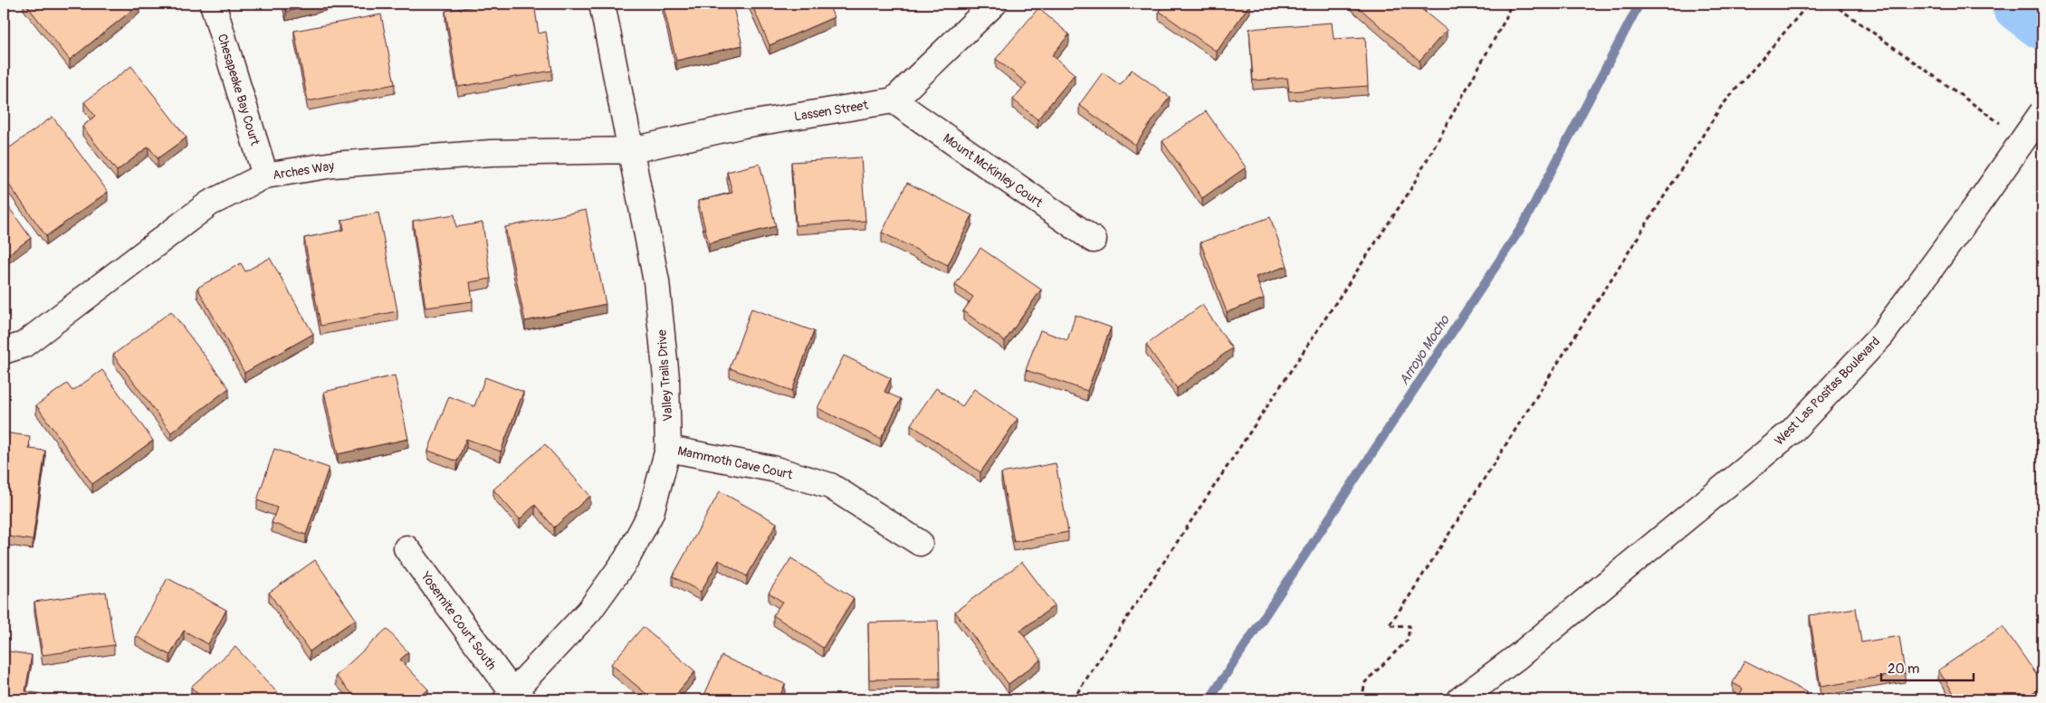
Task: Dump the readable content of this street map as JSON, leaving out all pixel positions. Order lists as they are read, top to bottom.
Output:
{
  "streets": {
    "street": [
      "Chesapeake Bay Court",
      "Lassen Street",
      "Arches Way",
      "Mount McKinley Court",
      "Valley Trails Drive",
      "West Las Positas Boulevard",
      "Mammoth Cave Court",
      "Yosemite Court South"
    ]
  },
  "crossings": [
    ["Chesapeake Bay Court", "Arches Way"],
    ["Lassen Street", "Arches Way"],
    ["Lassen Street", "Mount McKinley Court"],
    ["Lassen Street", "Valley Trails Drive"],
    ["Arches Way", "Valley Trails Drive"],
    ["Valley Trails Drive", "Mammoth Cave Court"],
    ["Valley Trails Drive", "Yosemite Court South"]
  ],
  "water": ["Arroyo Mocho"],
  "scale_bar": "20 m"
}
